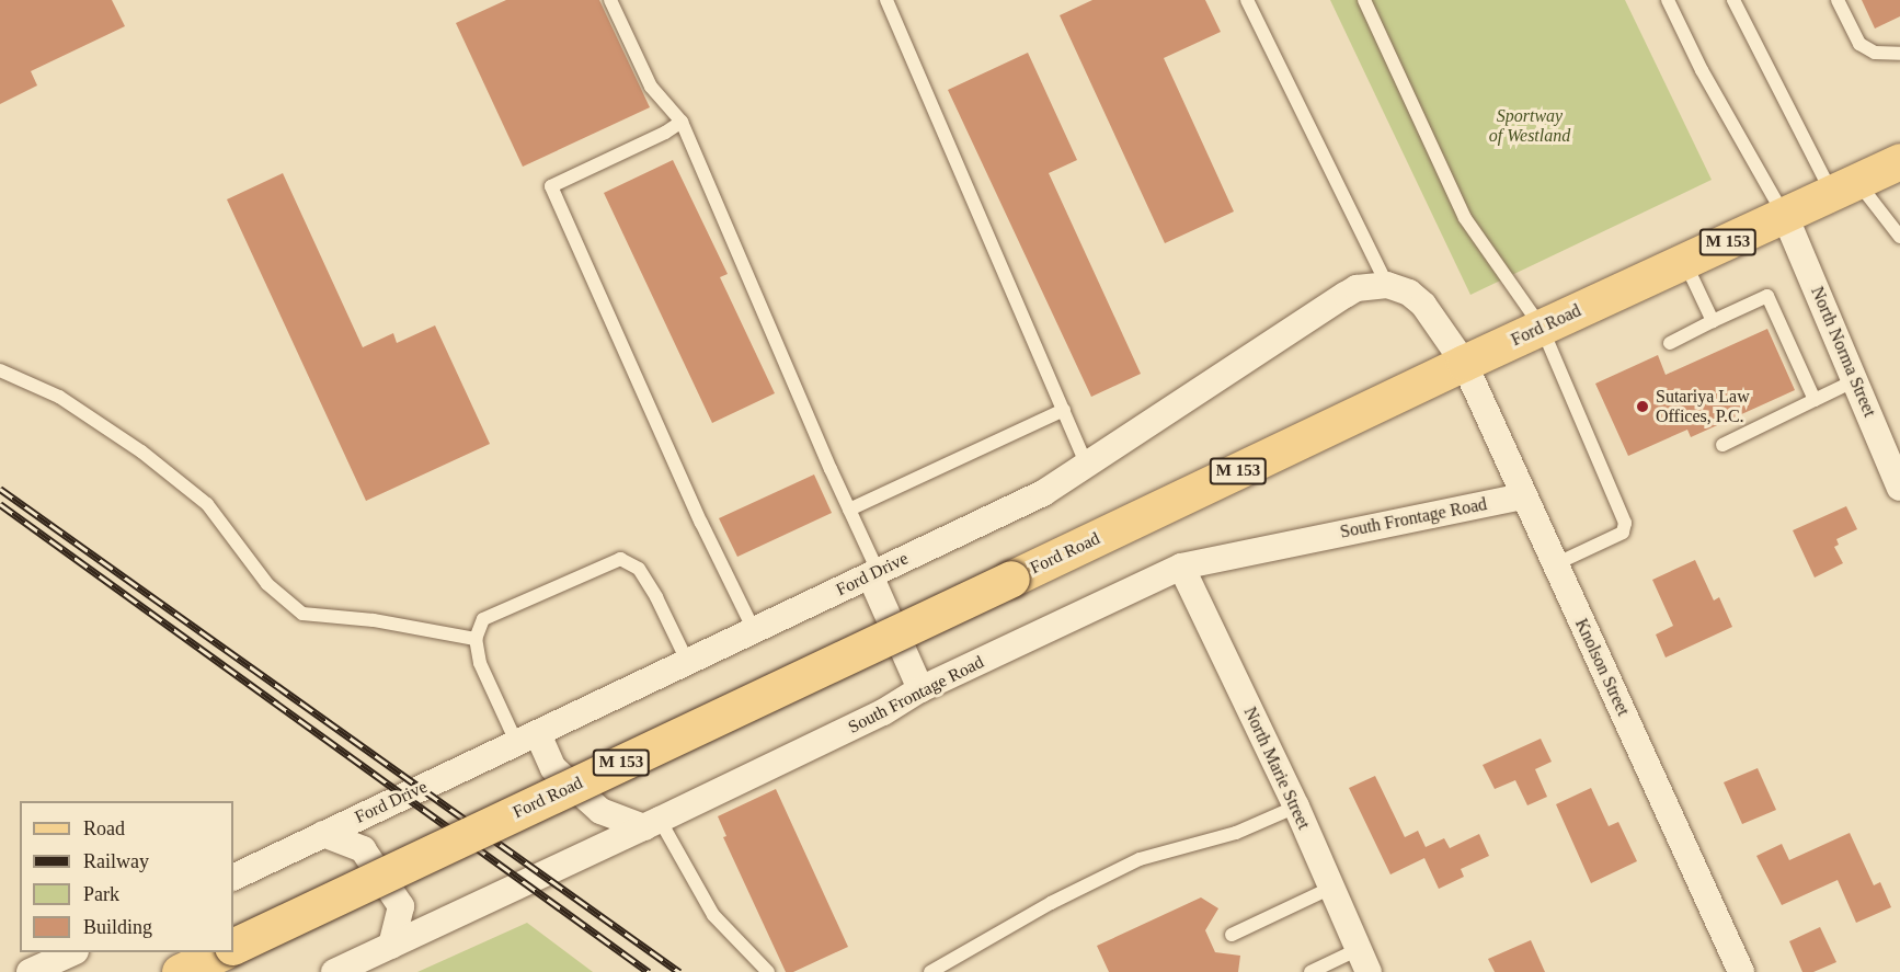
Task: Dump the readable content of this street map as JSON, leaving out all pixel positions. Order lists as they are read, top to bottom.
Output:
{
  "streets": {
    "main road": ["M 153", "Ford Road"],
    "street": [
      "North Norma Street",
      "South Frontage Road",
      "Ford Drive",
      "Knolson Street",
      "North Marie Street"
    ]
  },
  "crossings": [
    ["Ford Road", "North Norma Street"],
    ["Ford Road", "Knolson Street"],
    ["South Frontage Road", "Knolson Street"],
    ["South Frontage Road", "North Marie Street"]
  ],
  "parks": ["Sportway of Westland"],
  "places": ["Sutariya Law Offices, P.C."],
  "legend": [
    "Road",
    "Railway",
    "Park",
    "Building"
  ]
}
